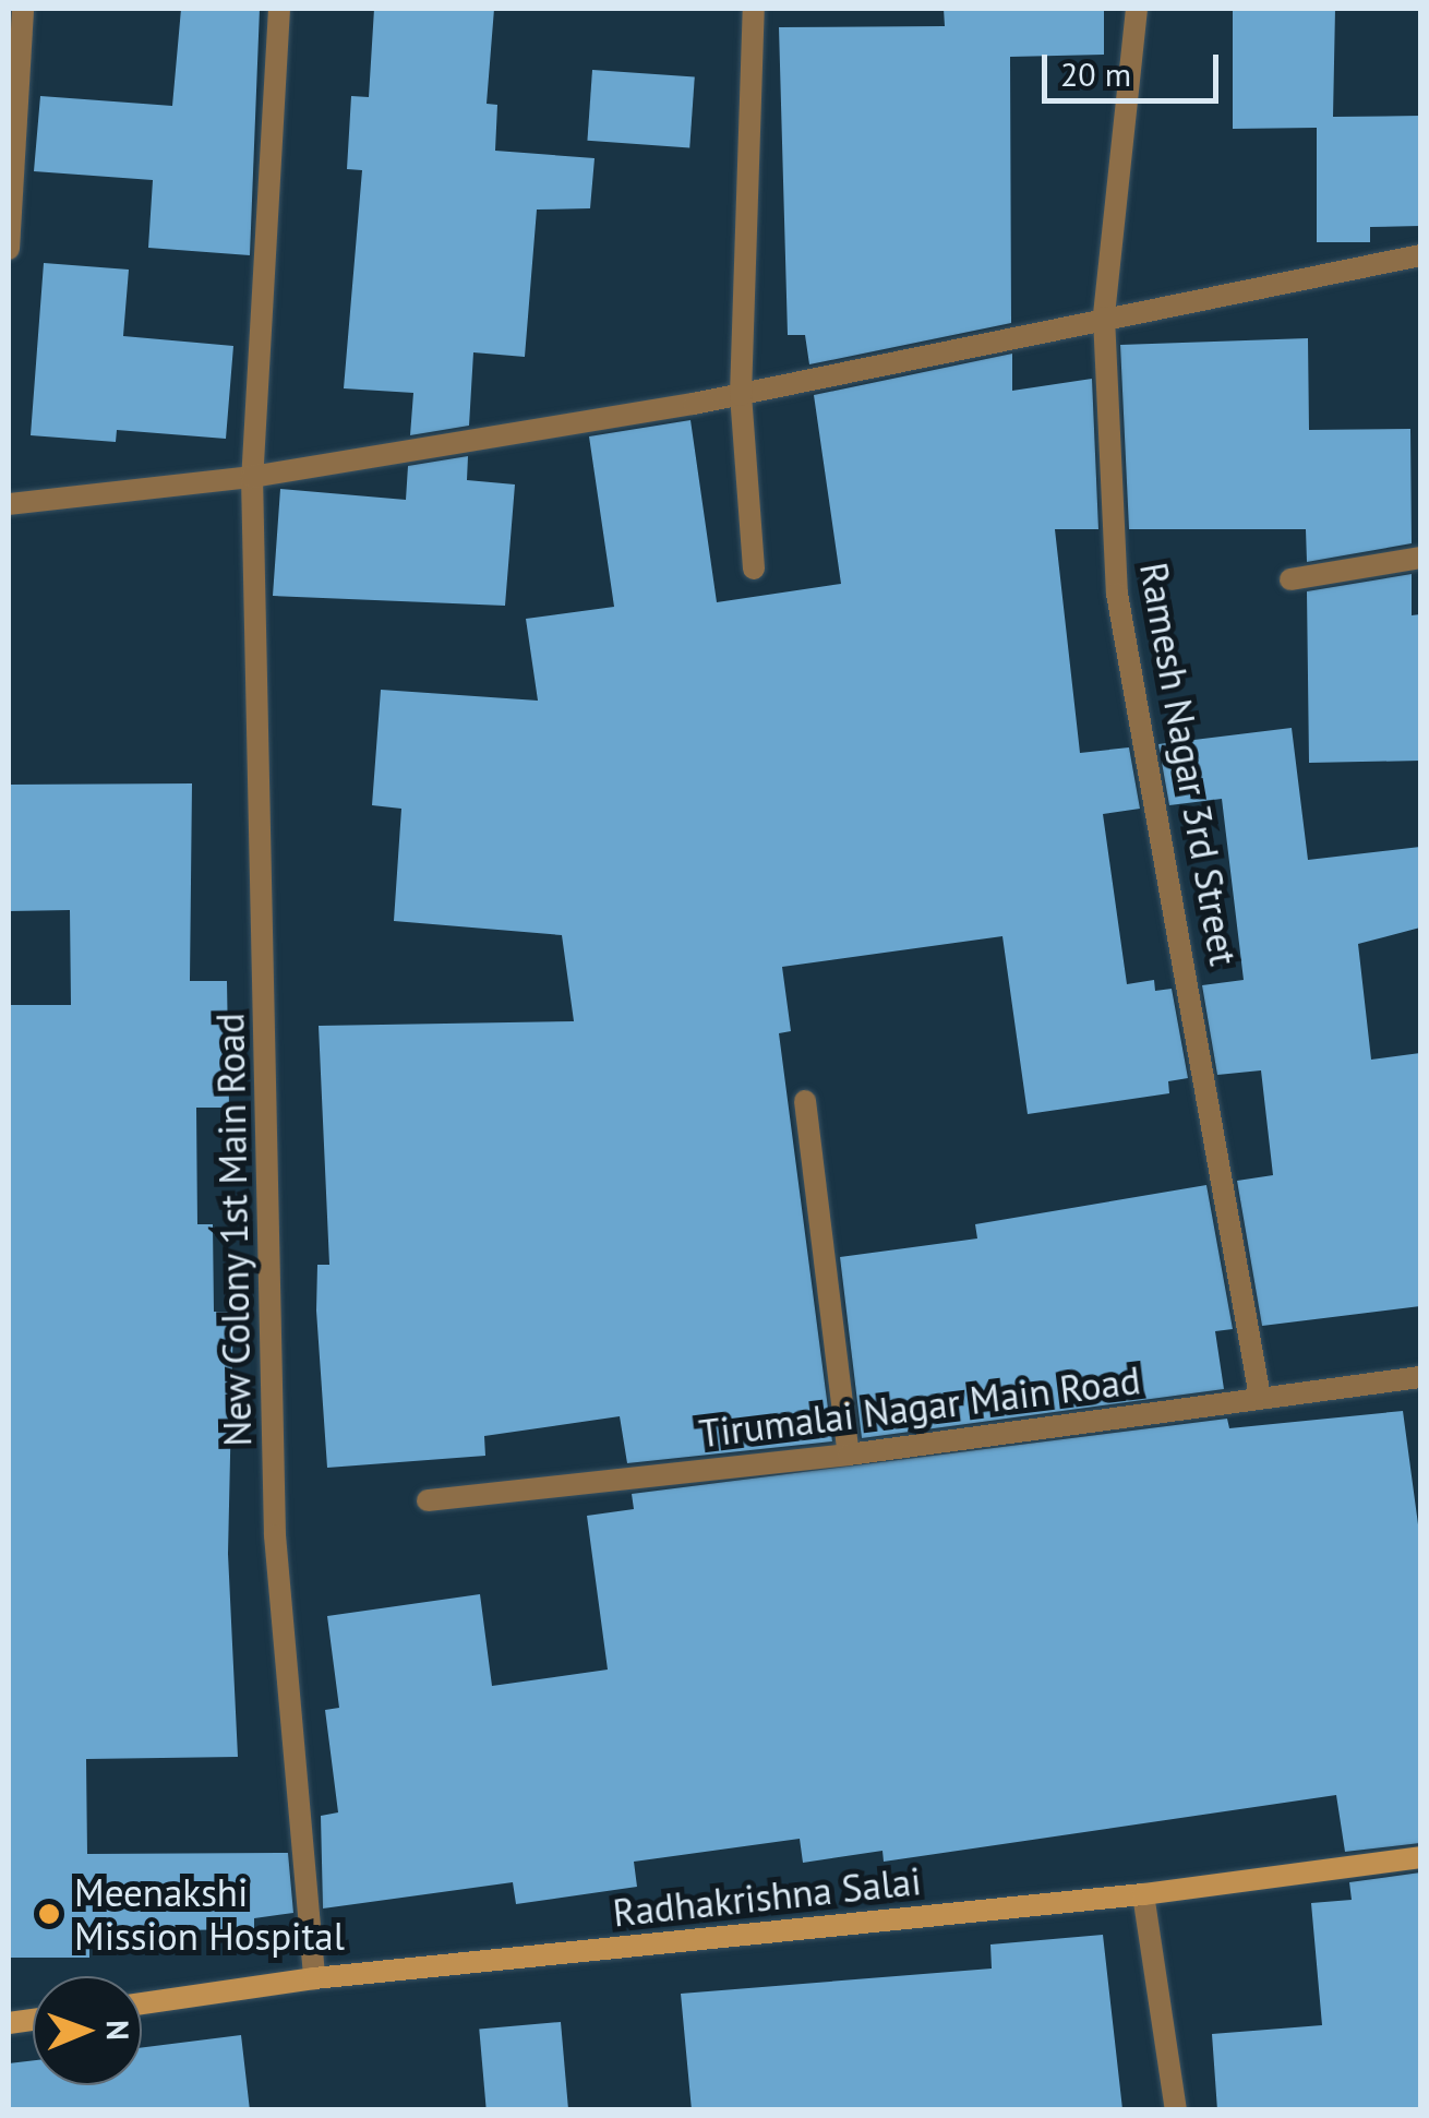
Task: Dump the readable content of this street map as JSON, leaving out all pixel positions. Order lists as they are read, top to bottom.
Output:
{
  "streets": {
    "street": [
      "Ramesh Nagar 3rd Street",
      "New Colony 1st Main Road",
      "Tirumalai Nagar Main Road",
      "Radhakrishna Salai"
    ]
  },
  "crossings": [
    ["Ramesh Nagar 3rd Street", "Tirumalai Nagar Main Road"],
    ["New Colony 1st Main Road", "Radhakrishna Salai"]
  ],
  "places": ["Meenakshi Mission Hospital"],
  "scale_bar": "20 m",
  "north": "right"
}
